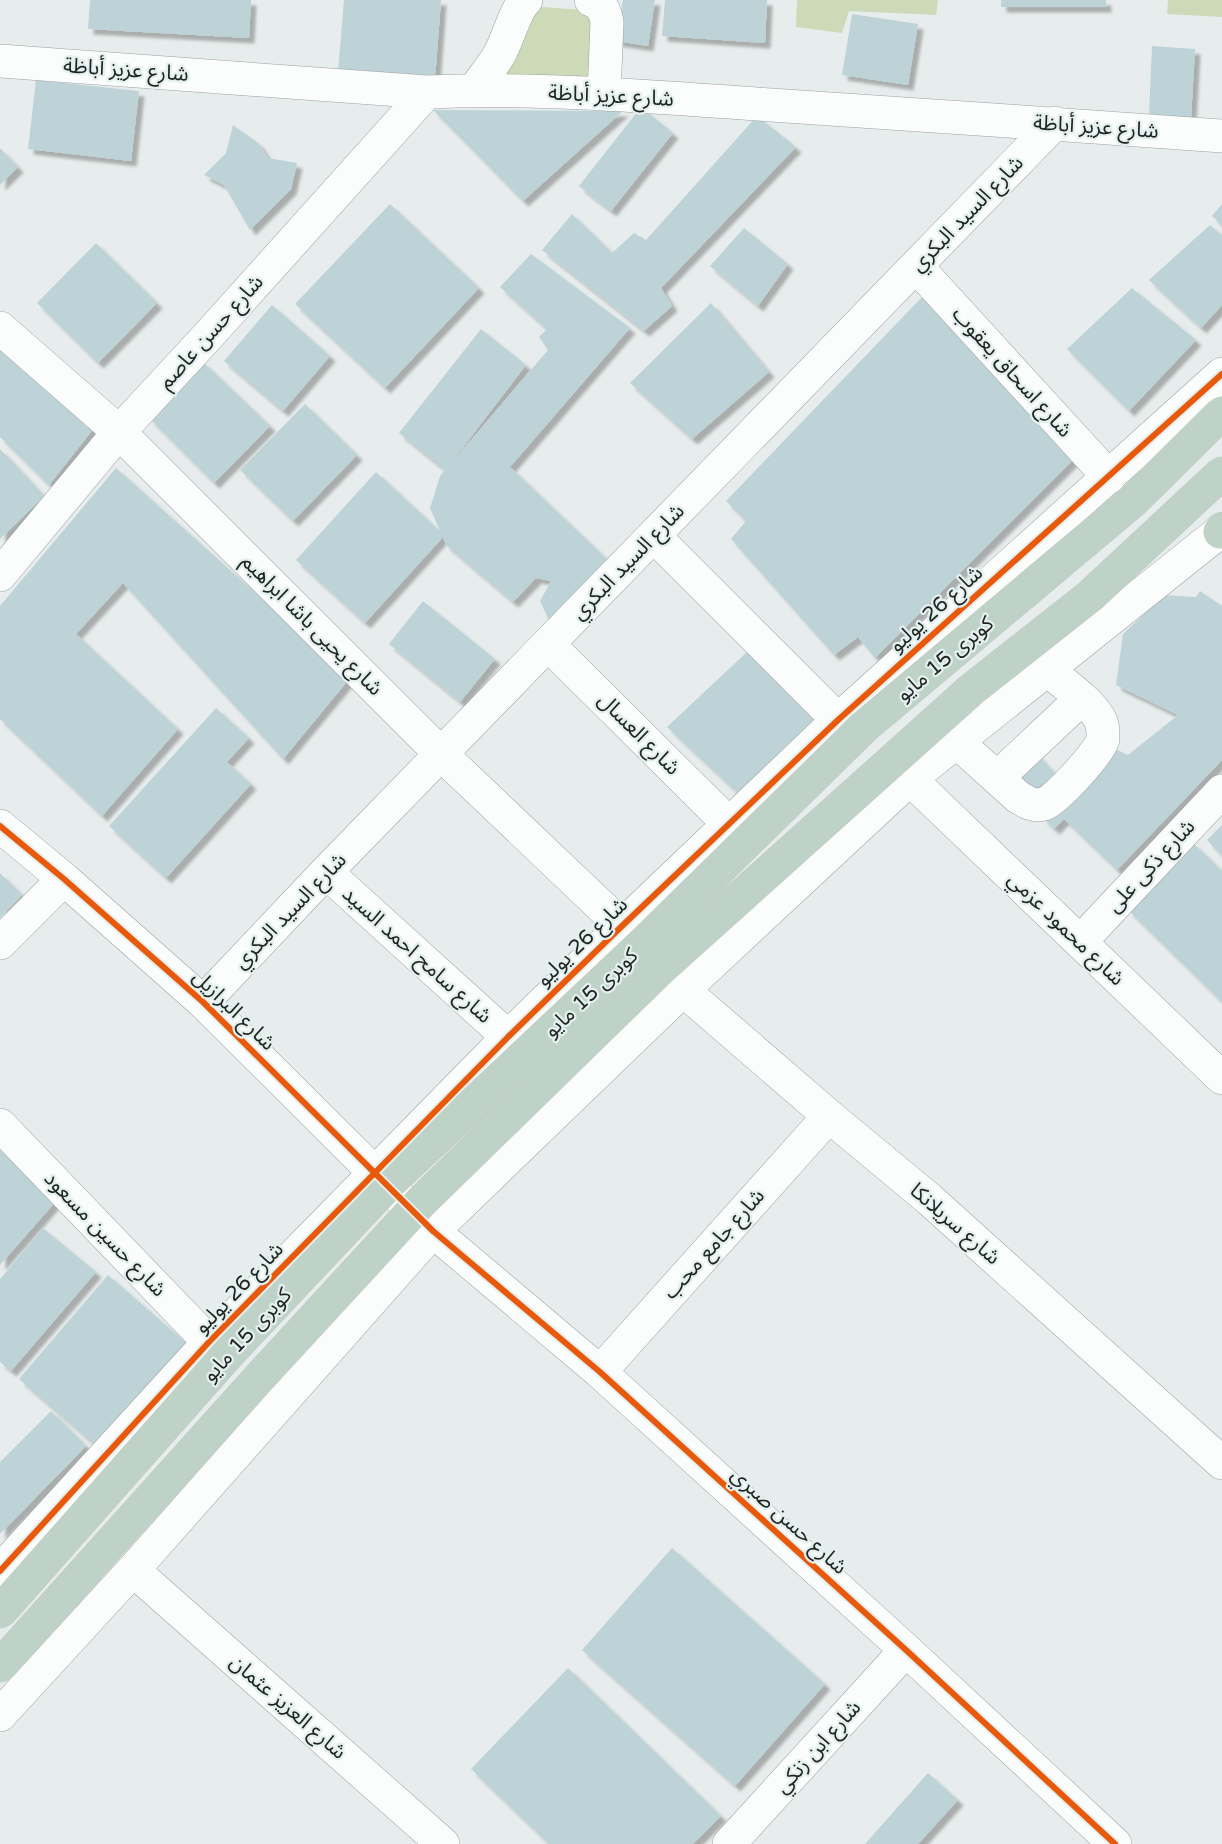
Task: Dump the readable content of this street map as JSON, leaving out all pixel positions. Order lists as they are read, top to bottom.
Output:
{
  "streets": {
    "highway": ["كوبرى 15 مايو"],
    "street": [
      "شارع عزيز أباظة",
      "شارع السيد البكري",
      "شارع حسن عاصم",
      "شارع اسحاق يعقوب",
      "شارع 26 يوليو",
      "شارع يحيى باشا ابراهيم",
      "شارع العسال",
      "شارع ذكى على",
      "شارع محمود عزمي",
      "شارع سامح احمد السيد",
      "شارع البرازيل",
      "شارع سريلانكا",
      "شارع حسين مسعود",
      "شارع جامع محب",
      "شارع حسن صبري",
      "شارع العزيز عثمان",
      "شارع ابن زنكي"
    ]
  },
  "crossings": [
    ["شارع عزيز أباظة", "شارع السيد البكري"],
    ["شارع عزيز أباظة", "شارع حسن عاصم"],
    ["شارع السيد البكري", "شارع اسحاق يعقوب"],
    ["شارع السيد البكري", "شارع يحيى باشا ابراهيم"],
    ["شارع السيد البكري", "شارع العسال"],
    ["شارع السيد البكري", "شارع سامح احمد السيد"],
    ["شارع السيد البكري", "شارع البرازيل"],
    ["شارع حسن عاصم", "شارع يحيى باشا ابراهيم"],
    ["شارع اسحاق يعقوب", "شارع 26 يوليو"],
    ["شارع 26 يوليو", "شارع يحيى باشا ابراهيم"],
    ["شارع 26 يوليو", "شارع العسال"],
    ["شارع 26 يوليو", "شارع سامح احمد السيد"],
    ["شارع 26 يوليو", "شارع البرازيل"],
    ["شارع 26 يوليو", "شارع حسين مسعود"],
    ["شارع ذكى على", "شارع محمود عزمي"],
    ["شارع البرازيل", "شارع حسن صبري"],
    ["شارع سريلانكا", "شارع جامع محب"],
    ["شارع جامع محب", "شارع حسن صبري"],
    ["شارع حسن صبري", "شارع ابن زنكي"]
  ]
}
